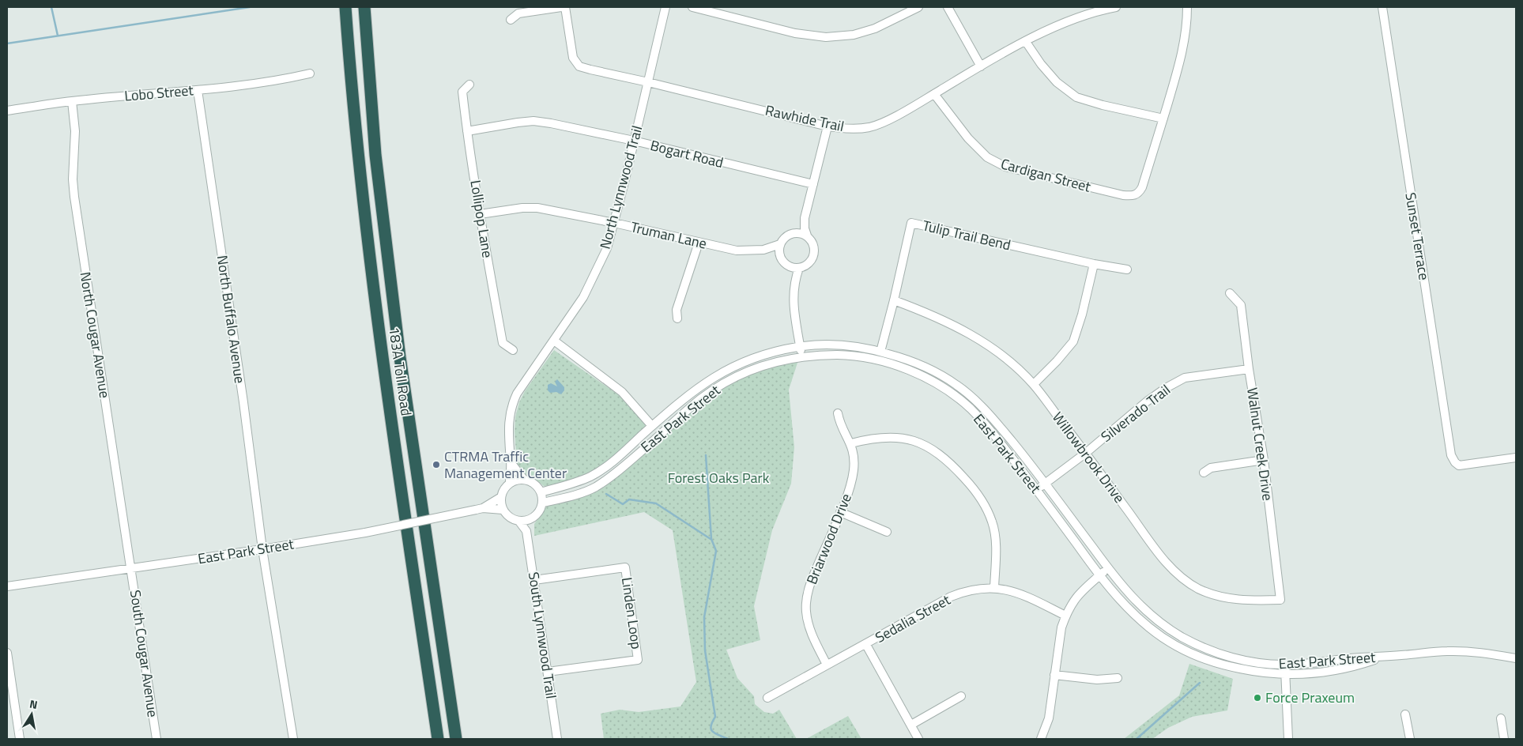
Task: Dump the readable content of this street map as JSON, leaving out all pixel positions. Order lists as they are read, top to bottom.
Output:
{
  "streets": {
    "highway": ["183A Toll Road"],
    "street": [
      "Lobo Street",
      "Rawhide Trail",
      "Bogart Road",
      "Cardigan Street",
      "North Lynnwood Trail",
      "Lollipop Lane",
      "Truman Lane",
      "Tulip Trail Bend",
      "Sunset Terrace",
      "North Buffalo Avenue",
      "North Cougar Avenue",
      "Silverado Trail",
      "East Park Street",
      "Walnut Creek Drive",
      "Willowbrook Drive",
      "Briarwood Drive",
      "Linden Loop",
      "Sedalia Street",
      "South Lynnwood Trail",
      "South Cougar Avenue"
    ]
  },
  "crossings": [
    ["Lobo Street", "North Buffalo Avenue"],
    ["Lobo Street", "North Cougar Avenue"],
    ["Rawhide Trail", "Cardigan Street"],
    ["Rawhide Trail", "North Lynnwood Trail"],
    ["Bogart Road", "North Lynnwood Trail"],
    ["Bogart Road", "Lollipop Lane"],
    ["North Lynnwood Trail", "Truman Lane"],
    ["North Lynnwood Trail", "East Park Street"],
    ["North Lynnwood Trail", "South Lynnwood Trail"],
    ["Lollipop Lane", "Truman Lane"],
    ["Tulip Trail Bend", "East Park Street"],
    ["Tulip Trail Bend", "Willowbrook Drive"],
    ["North Buffalo Avenue", "East Park Street"],
    ["North Cougar Avenue", "East Park Street"],
    ["North Cougar Avenue", "South Cougar Avenue"],
    ["Silverado Trail", "East Park Street"],
    ["Silverado Trail", "Walnut Creek Drive"],
    ["Silverado Trail", "Willowbrook Drive"],
    ["East Park Street", "South Lynnwood Trail"],
    ["East Park Street", "South Cougar Avenue"],
    ["Walnut Creek Drive", "Willowbrook Drive"],
    ["Briarwood Drive", "Sedalia Street"],
    ["Linden Loop", "South Lynnwood Trail"]
  ],
  "parks": ["Forest Oaks Park"],
  "places": ["CTRMA Traffic Management Center", "Force Praxeum"],
  "north": "top"
}
